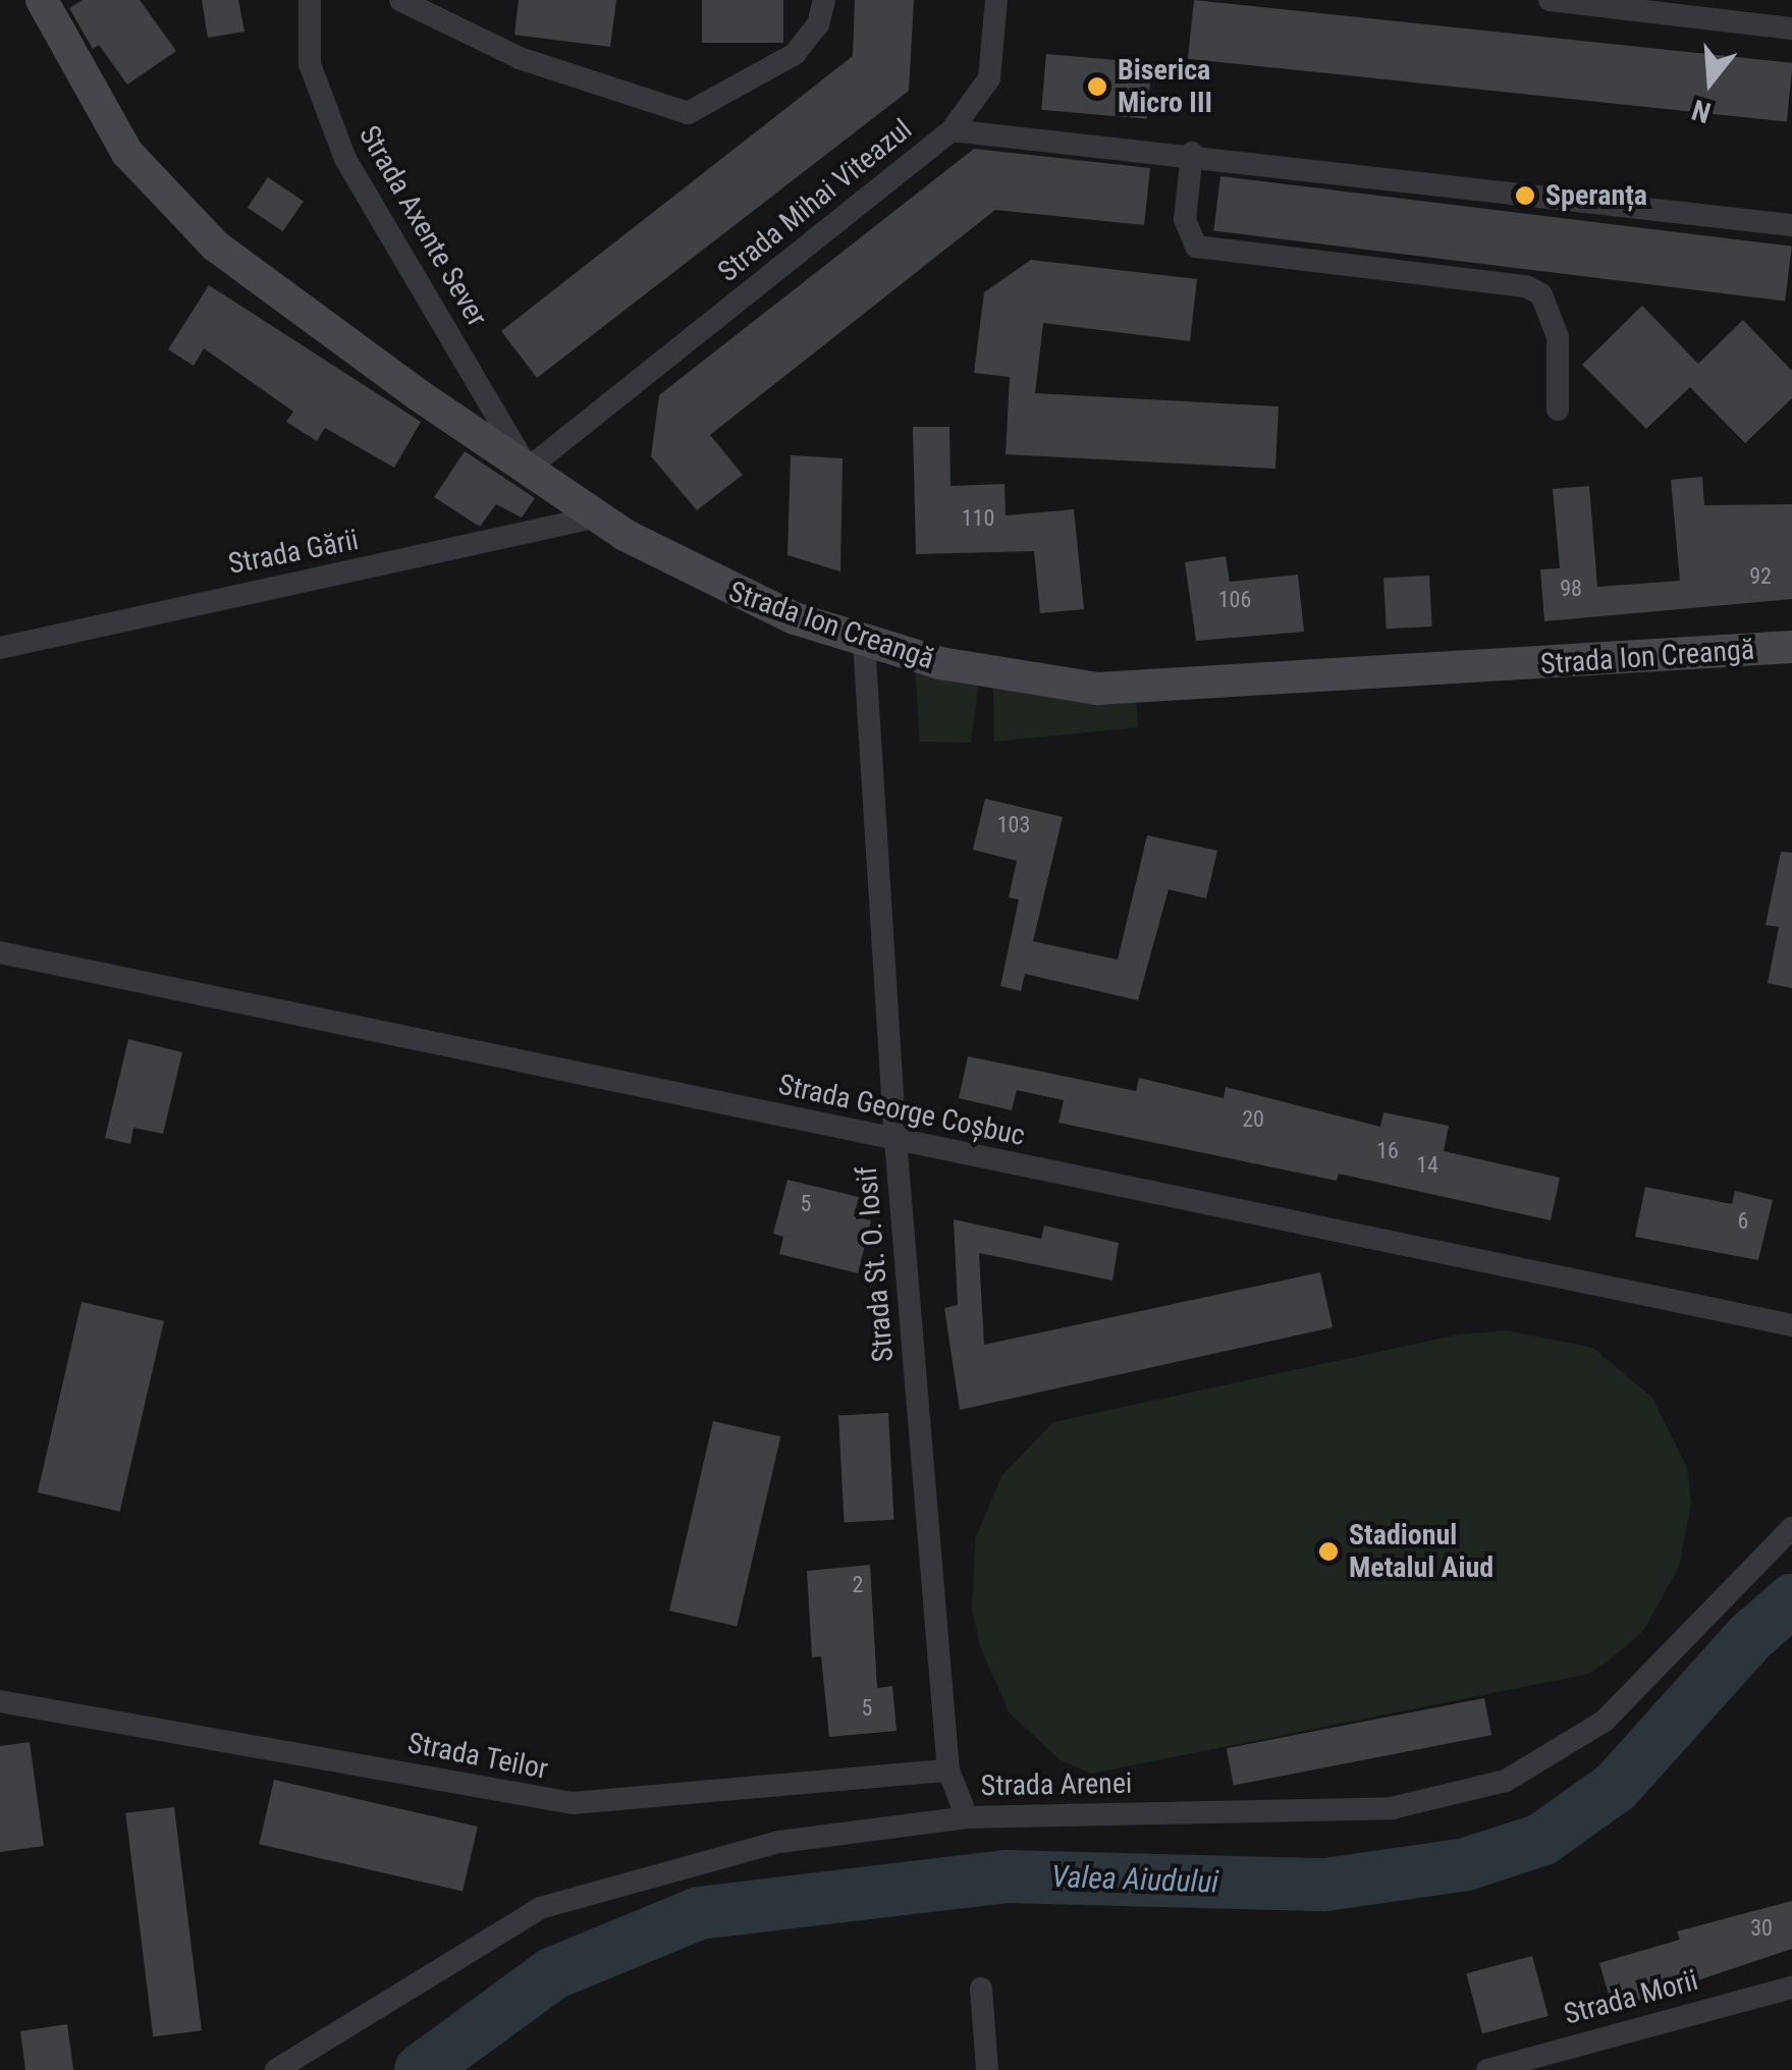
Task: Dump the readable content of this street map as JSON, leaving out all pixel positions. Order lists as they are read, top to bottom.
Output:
{
  "streets": {
    "main road": ["Strada Ion Creangă"],
    "street": [
      "Strada Mihai Viteazul",
      "Strada Axente Sever",
      "Strada Gării",
      "Strada George Coșbuc",
      "Strada St. O. Iosif",
      "Strada Teilor",
      "Strada Arenei",
      "Strada Morii"
    ]
  },
  "crossings": [
    ["Strada Mihai Viteazul", "Strada Axente Sever"],
    ["Strada Mihai Viteazul", "Strada Ion Creangă"],
    ["Strada Axente Sever", "Strada Ion Creangă"],
    ["Strada Gării", "Strada Ion Creangă"],
    ["Strada Ion Creangă", "Strada St. O. Iosif"],
    ["Strada George Coșbuc", "Strada St. O. Iosif"],
    ["Strada St. O. Iosif", "Strada Teilor"],
    ["Strada St. O. Iosif", "Strada Arenei"]
  ],
  "water": ["Valea Aiudului"],
  "places": ["Biserica Micro III", "Speranța", "Stadionul Metalul Aiud"],
  "house_numbers": [
    "110",
    "92",
    "98",
    "106",
    "103",
    "20",
    "16",
    "14",
    "5",
    "6",
    "2",
    "5",
    "30"
  ],
  "north": "bottom"
}
